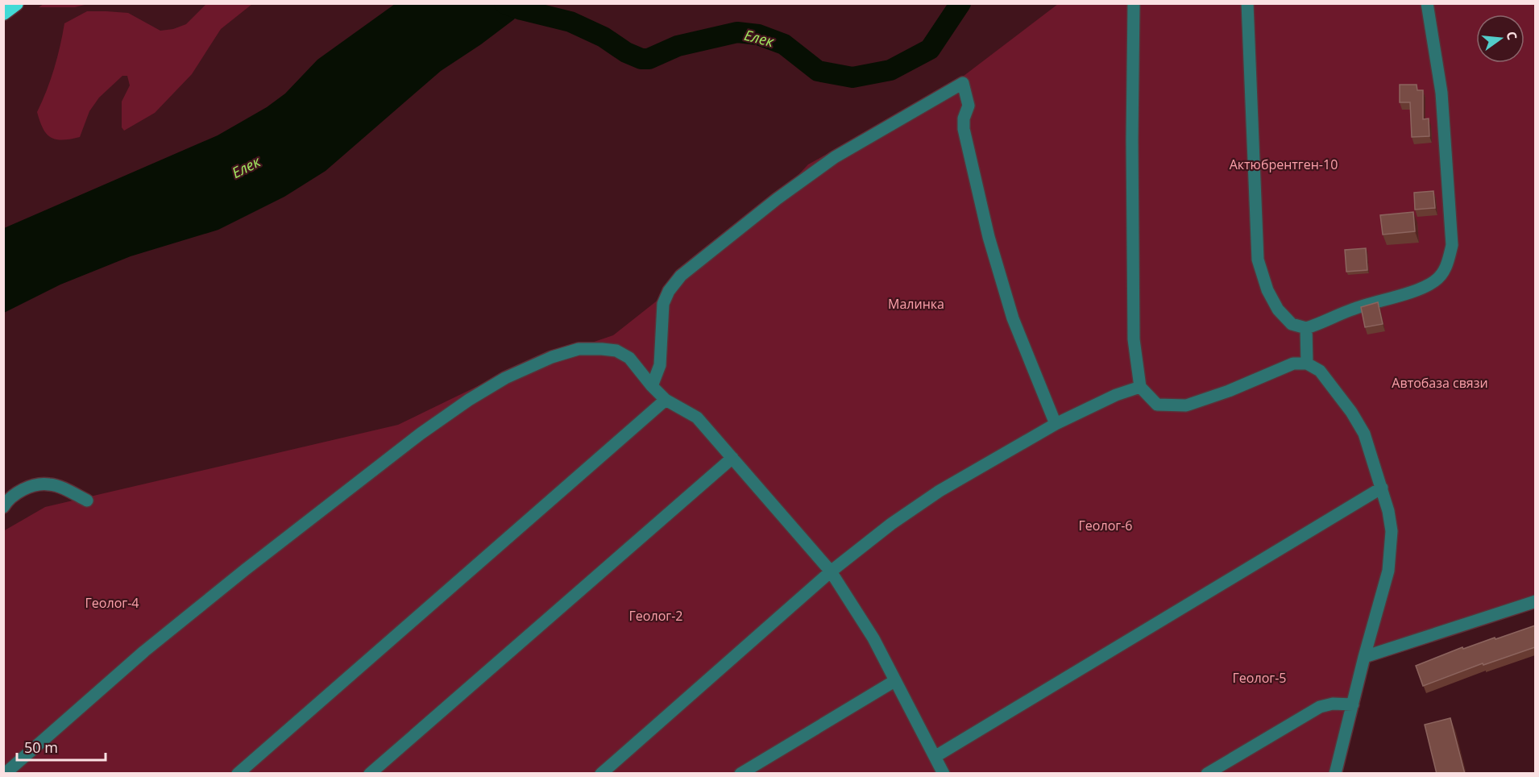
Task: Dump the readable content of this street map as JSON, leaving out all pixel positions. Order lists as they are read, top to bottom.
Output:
{
  "water": ["Елек"],
  "parks": [
    "Актюбрентген-10",
    "Малинка",
    "Автобаза связи",
    "Геолог-6",
    "Геолог-4",
    "Геолог-2",
    "Геолог-5"
  ],
  "scale_bar": "50 m",
  "north": "right"
}
